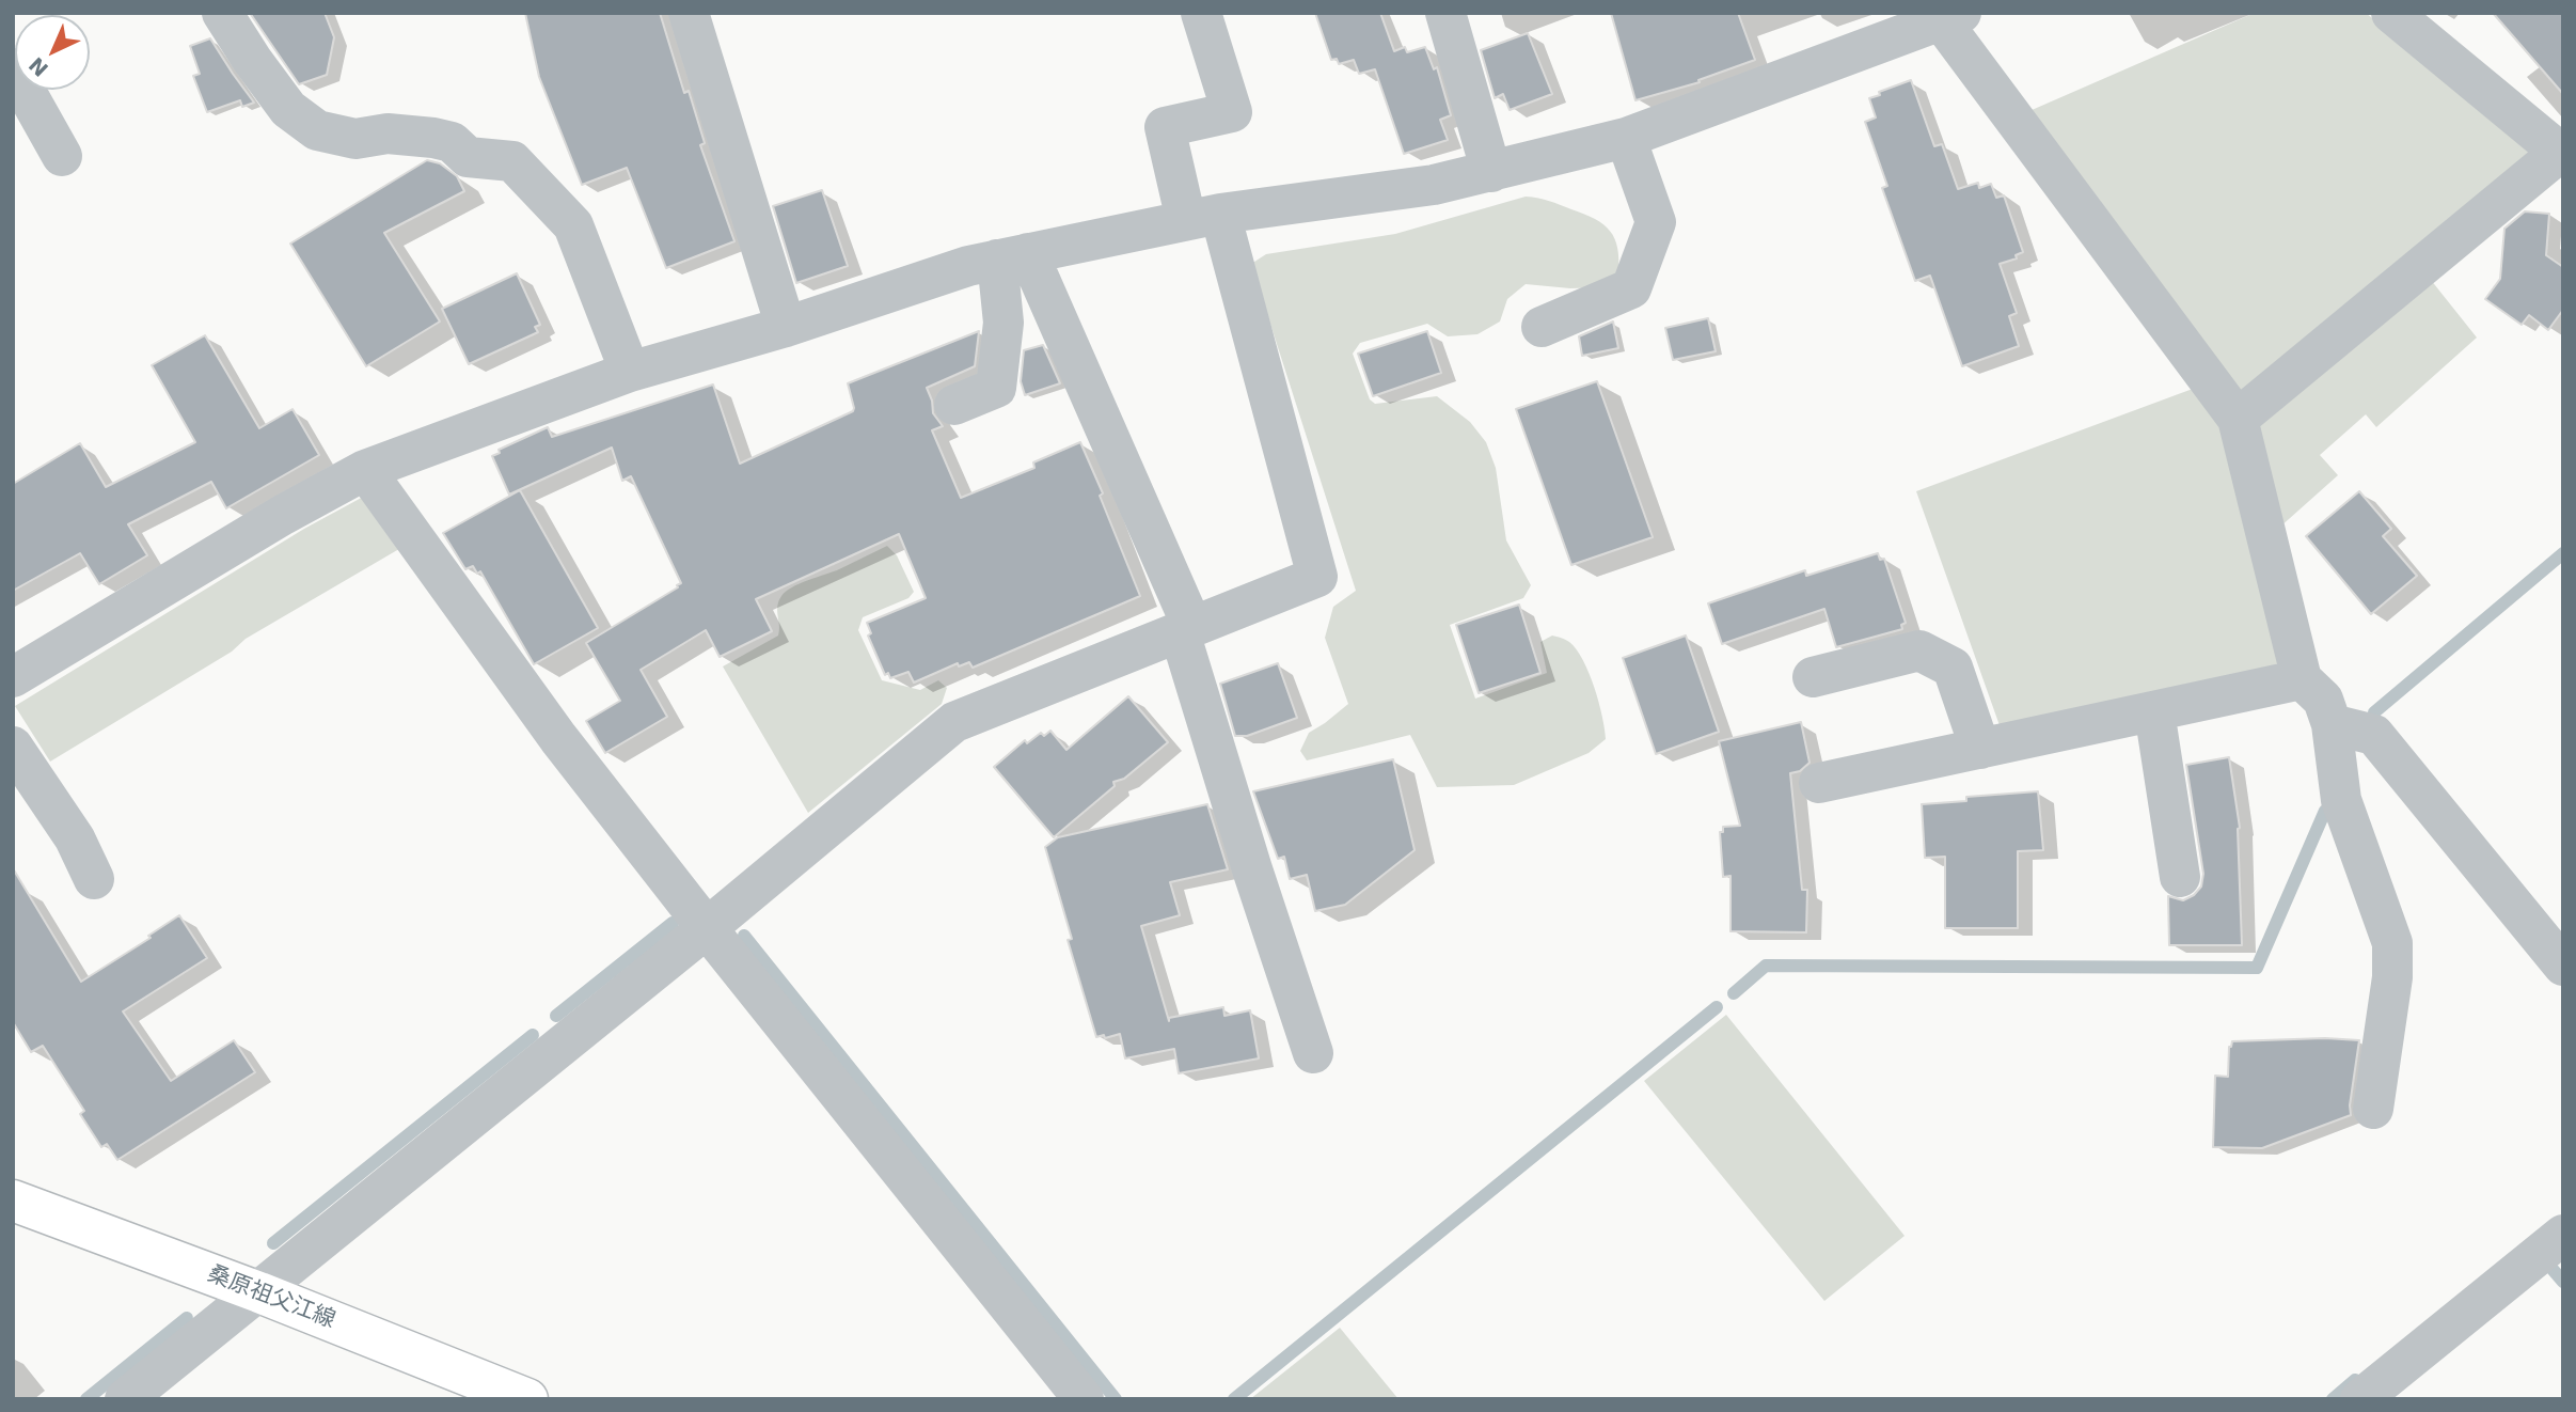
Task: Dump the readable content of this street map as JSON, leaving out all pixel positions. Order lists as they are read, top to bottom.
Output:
{
  "streets": {
    "main road": ["桑原祖父江線"]
  },
  "north": "bottom left"
}
